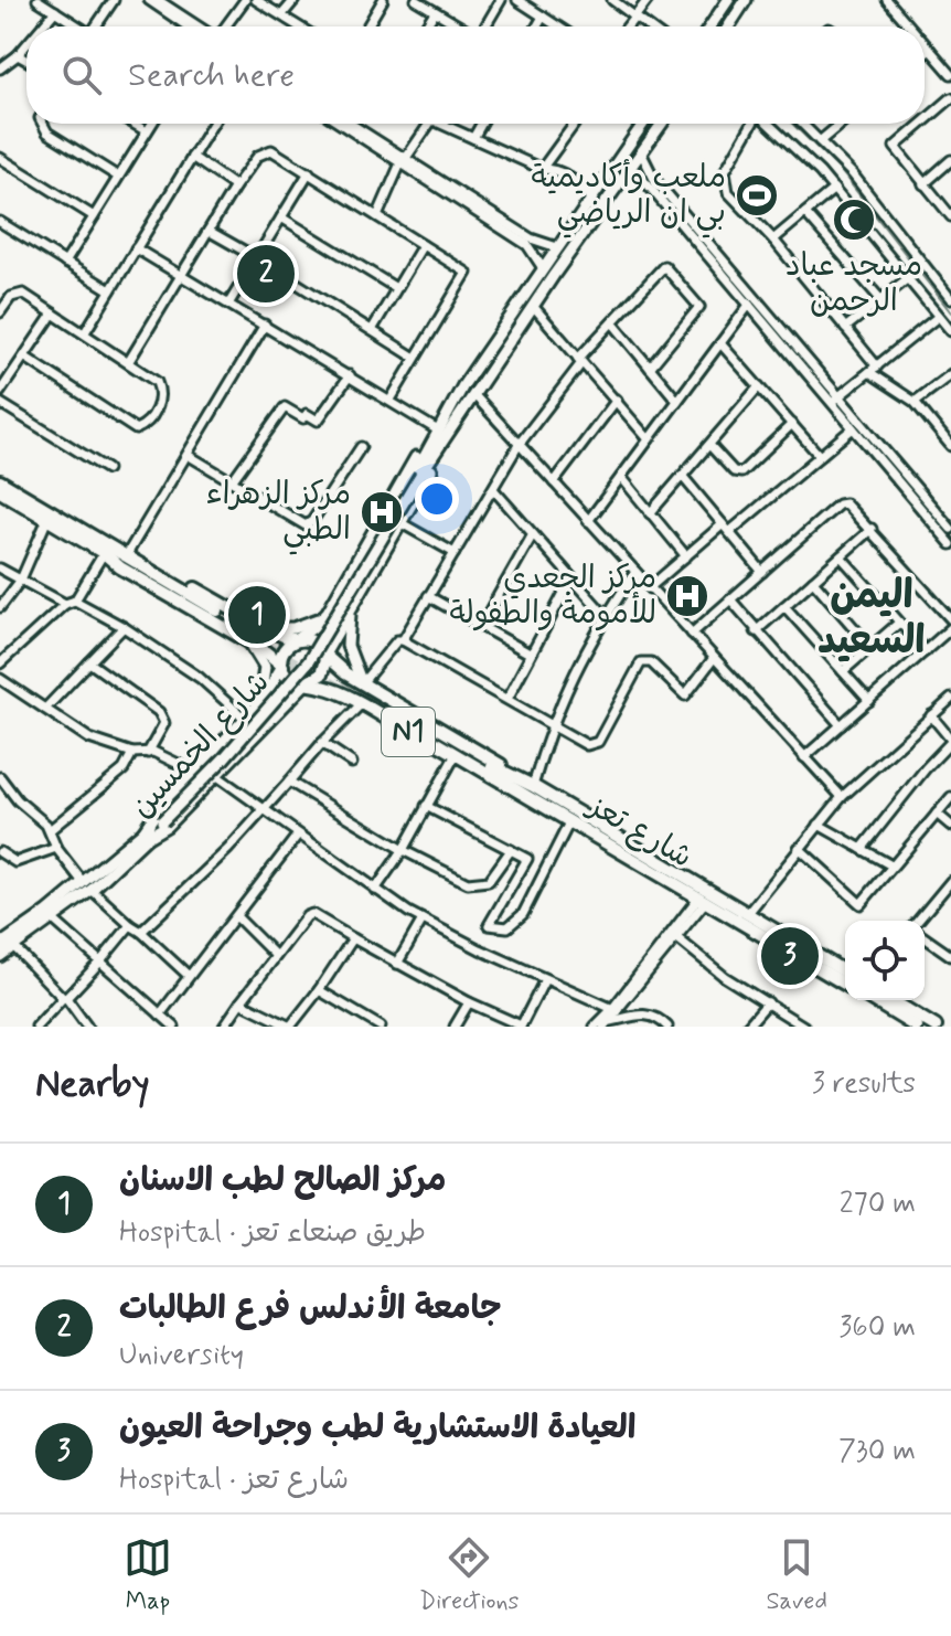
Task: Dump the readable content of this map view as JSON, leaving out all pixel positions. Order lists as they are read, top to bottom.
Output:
{
  "streets": {
    "highway": ["N1", "شارع تعز"],
    "main road": ["شارع الخمسين"]
  },
  "crossings": [
    ["N1", "شارع الخمسين"],
    ["N1", "شارع تعز"]
  ],
  "districts": ["اليمن السعيد"],
  "places": {
    "sports": ["ملعب وأكاديمية بي ان الرياضي"],
    "mosque": ["مسجد عباد الرحمن"],
    "hospital": ["مركز الزهراء الطبي", "مركز الجعدي للأمومة والطفولة"]
  },
  "page": {
    "search": "Search here",
    "pins": ["2", "1", "3"],
    "heading": ["Nearby", "3 results"],
    "list": [
      {
        "mark": "1",
        "name": "مركز الصالح لطب الاسنان",
        "note": "Hospital · طريق صنعاء تعز",
        "value": "270 m"
      },
      {
        "mark": "2",
        "name": "جامعة الأندلس فرع الطالبات",
        "note": "University",
        "value": "360 m"
      },
      {
        "mark": "3",
        "name": "العيادة الاستشارية لطب وجراحة العيون",
        "note": "Hospital · شارع تعز",
        "value": "730 m"
      }
    ],
    "nav": ["Map", "Directions", "Saved"]
  }
}
